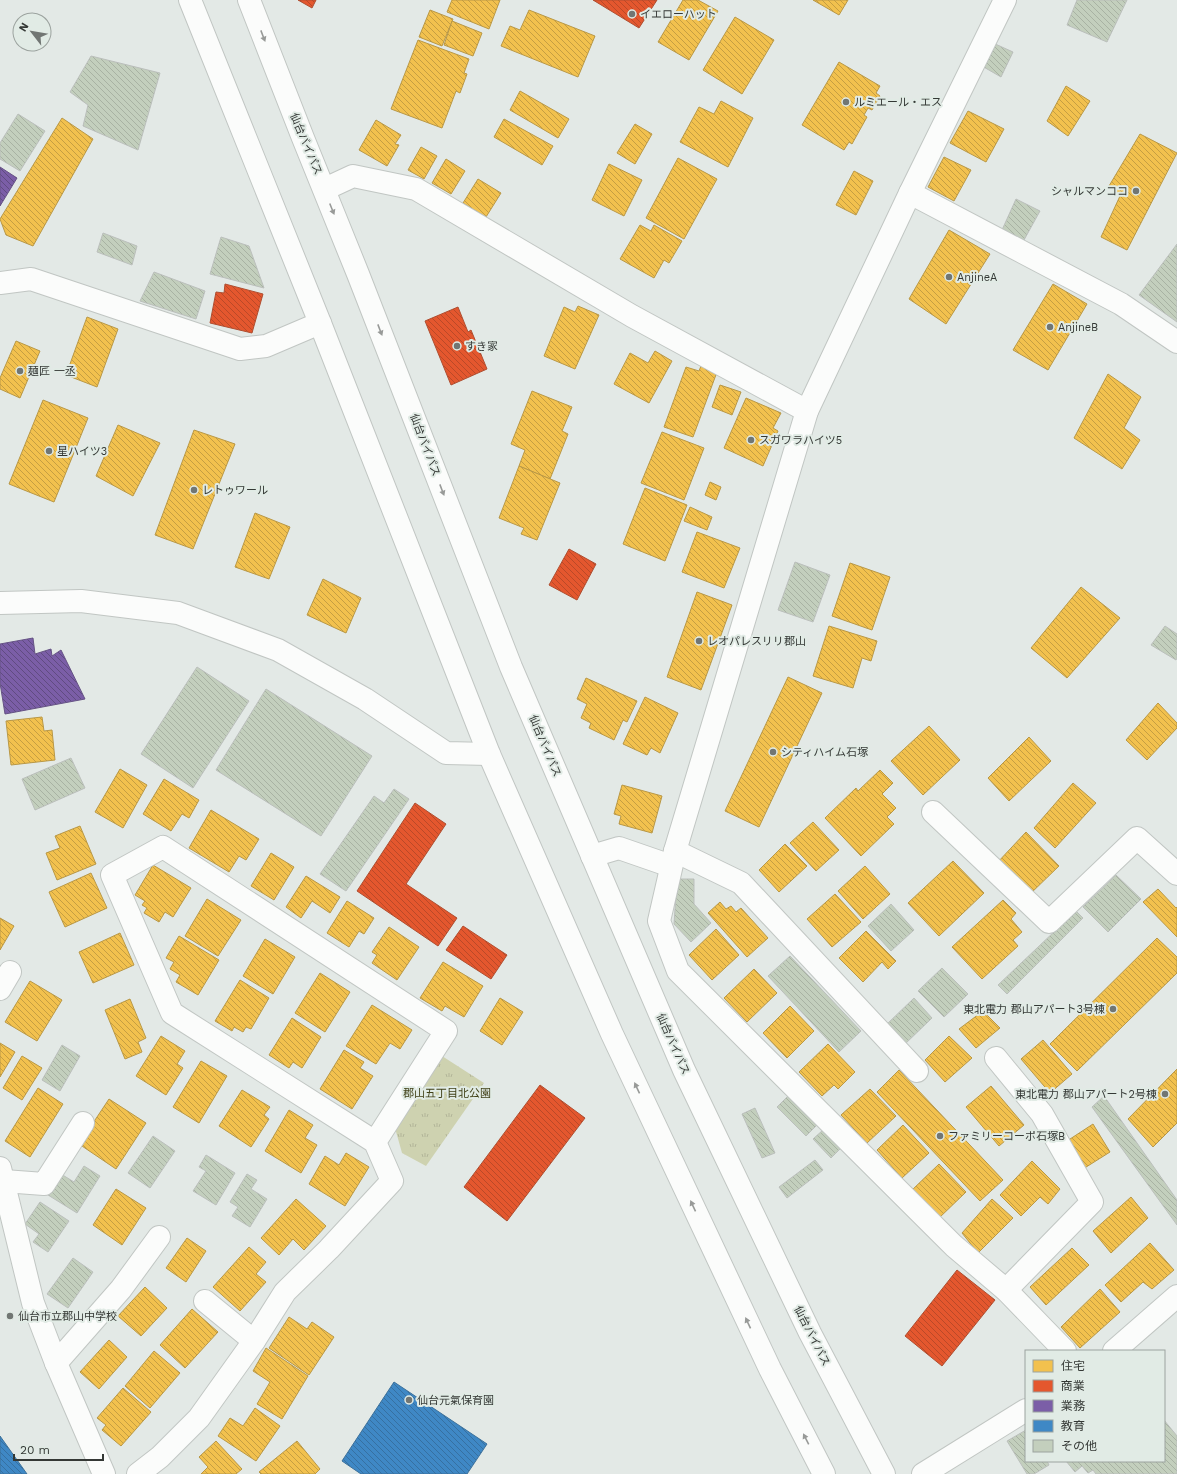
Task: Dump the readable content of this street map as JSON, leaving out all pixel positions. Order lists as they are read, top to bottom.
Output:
{
  "streets": {
    "main road": ["仙台バイパス"]
  },
  "parks": ["郡山五丁目北公園"],
  "places": [
    "イエローハット",
    "ルミエール・エス",
    "シャルマンココ",
    "AnjineA",
    "AnjineB",
    "すき家",
    "麺匠 一丞",
    "スガワラハイツ5",
    "星ハイツ3",
    "レトゥワール",
    "レオパレスリリ郡山",
    "シティハイム石塚",
    "東北電力 郡山アパート3号棟",
    "東北電力 郡山アパート2号棟",
    "ファミリーコーポ石塚B",
    "仙台市立郡山中学校",
    "仙台元氣保育園"
  ],
  "legend": [
    "住宅",
    "商業",
    "業務",
    "教育",
    "その他"
  ],
  "scale_bar": "20 m",
  "north": "top left"
}
